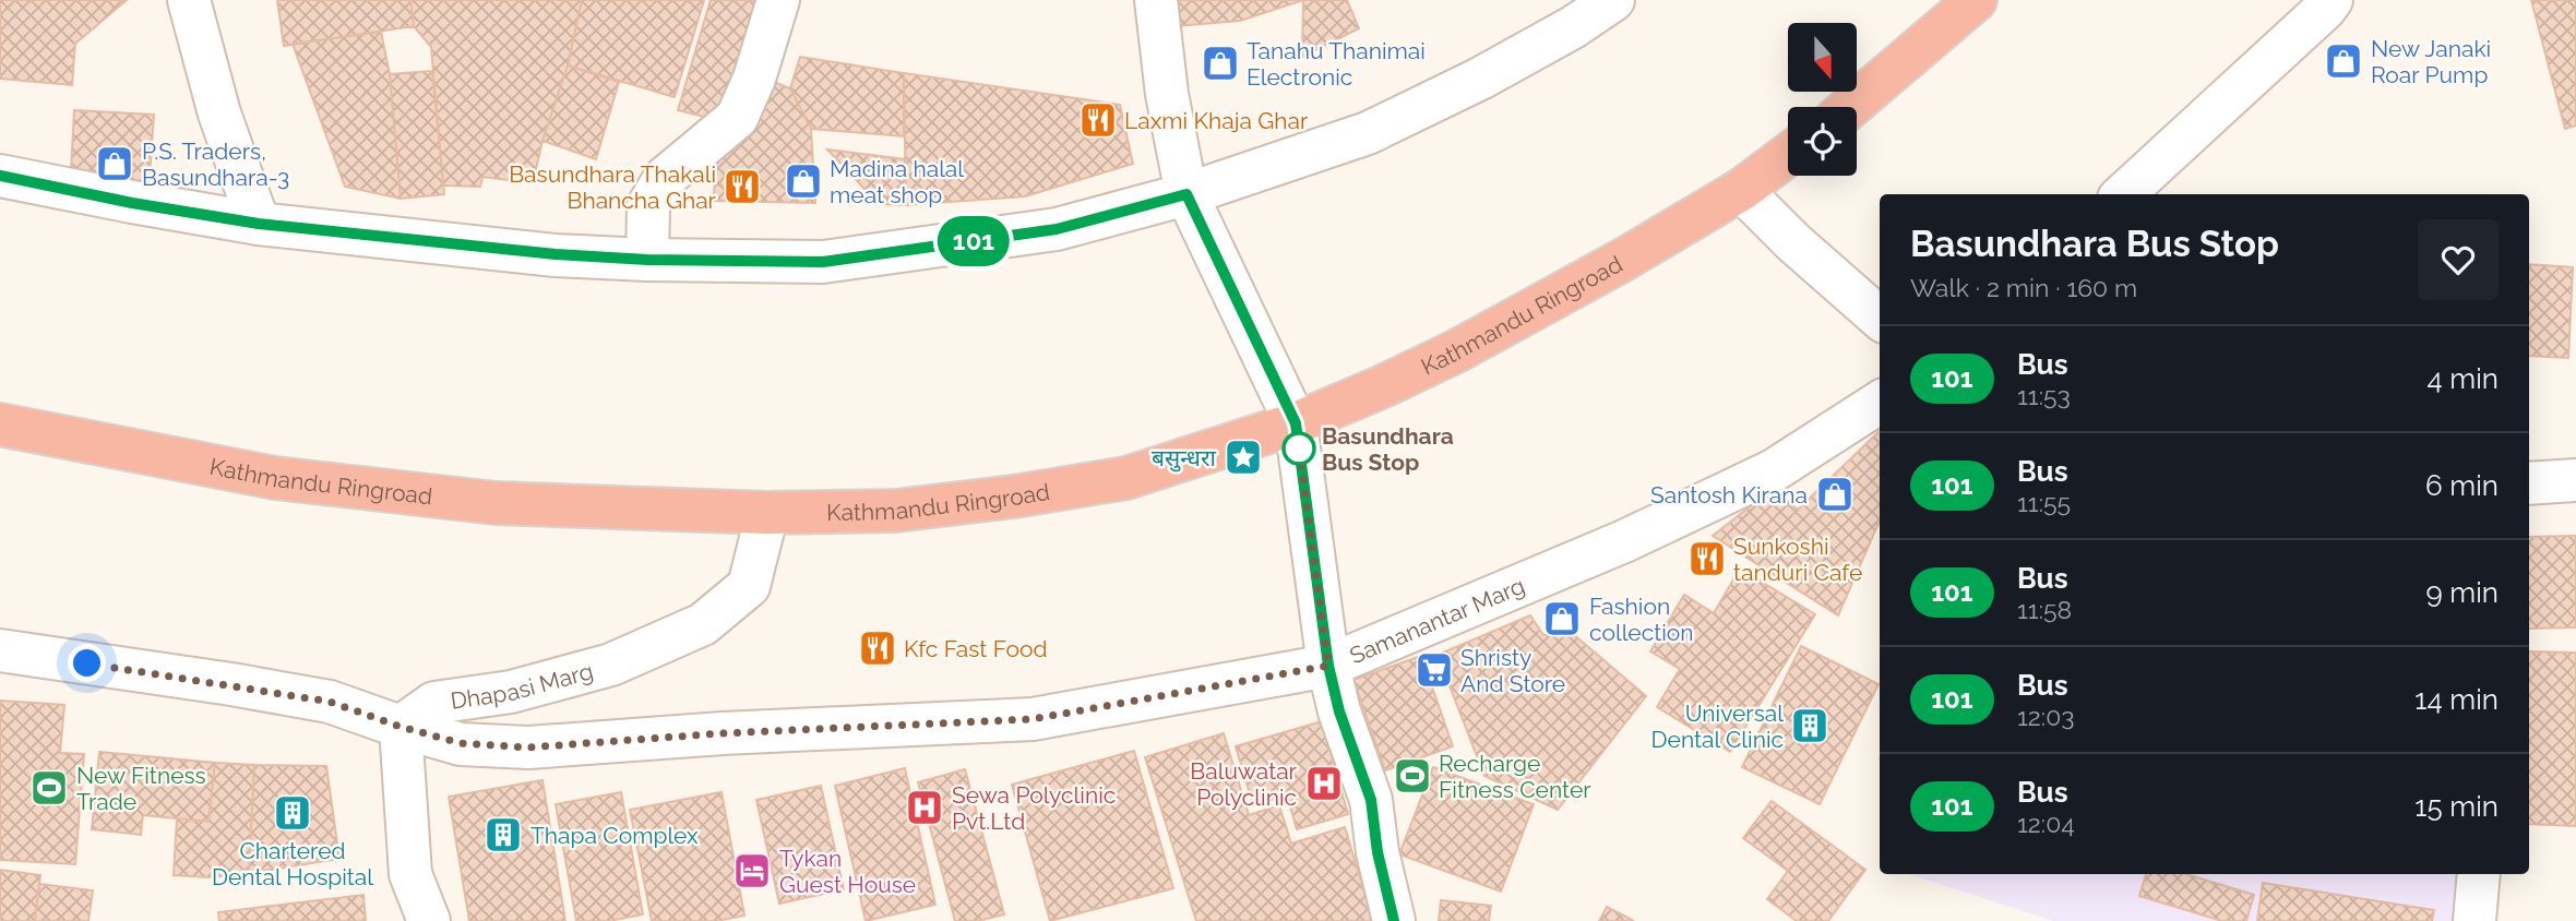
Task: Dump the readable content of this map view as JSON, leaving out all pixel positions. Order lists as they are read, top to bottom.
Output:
{
  "streets": {
    "highway": ["Kathmandu Ringroad"],
    "street": ["Samanantar Marg", "Dhapasi Marg"]
  },
  "crossings": [
    ["Kathmandu Ringroad", "Dhapasi Marg"],
    ["Samanantar Marg", "Dhapasi Marg"]
  ],
  "places": {
    "shop": [
      "New Janaki Roar Pump",
      "Tanahu Thanimai Electronic",
      "P.S. Traders, Basundhara-3",
      "Madina halal meat shop",
      "Santosh Kirana",
      "Fashion collection"
    ],
    "restaurant": [
      "Laxmi Khaja Ghar",
      "Basundhara Thakali Bhancha Ghar",
      "Sunkoshi tanduri Cafe",
      "Kfc Fast Food"
    ],
    "other": ["Basundhara Bus Stop"],
    "place": ["बसुन्धरा"],
    "supermarket": ["Shristy And Store"],
    "building": ["Universal Dental Clinic", "Chartered Dental Hospital", "Thapa Complex"],
    "sports": ["Recharge Fitness Center", "New Fitness Trade"],
    "hospital": ["Baluwatar Polyclinic", "Sewa Polyclinic Pvt.Ltd"],
    "hotel": ["Tykan Guest House"]
  },
  "lines": ["bus line 101"],
  "north": "bottom",
  "page": {
    "on_map": "101",
    "heading": ["Basundhara Bus Stop", "Walk · 2 min · 160 m"],
    "list": [
      {
        "mark": "101",
        "name": "Bus",
        "note": "11:53",
        "value": "4 min"
      },
      {
        "mark": "101",
        "name": "Bus",
        "note": "11:55",
        "value": "6 min"
      },
      {
        "mark": "101",
        "name": "Bus",
        "note": "11:58",
        "value": "9 min"
      },
      {
        "mark": "101",
        "name": "Bus",
        "note": "12:03",
        "value": "14 min"
      },
      {
        "mark": "101",
        "name": "Bus",
        "note": "12:04",
        "value": "15 min"
      }
    ]
  }
}
